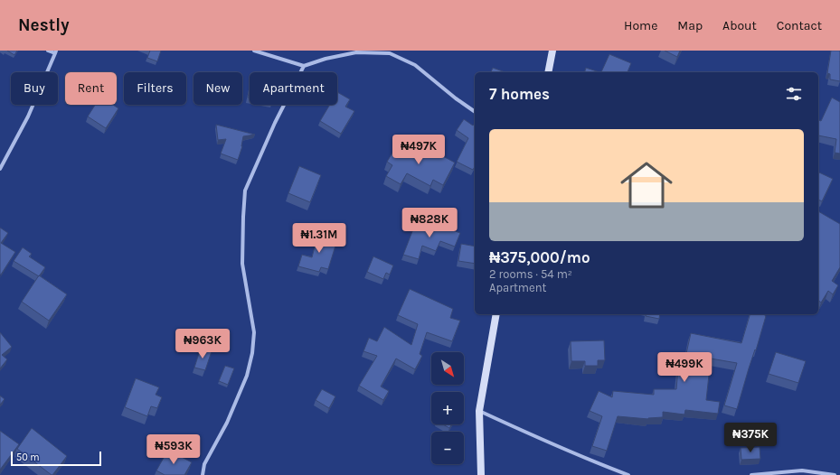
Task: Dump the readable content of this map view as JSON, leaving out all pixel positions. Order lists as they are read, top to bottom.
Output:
{
  "scale_bar": "50 m",
  "north": "bottom right",
  "page": {
    "header": "Nestly",
    "nav": [
      "Home",
      "Map",
      "About",
      "Contact"
    ],
    "chip": [
      "Buy",
      "Rent",
      "Filters",
      "New",
      "Apartment"
    ],
    "heading": "7 homes",
    "list": [
      {
        "name": "₦375,000/mo",
        "note": "2 rooms · 54 m² · Apartment"
      }
    ],
    "price": [
      "₦497K",
      "₦828K",
      "₦1.31M",
      "₦963K",
      "₦499K",
      "₦375K",
      "₦593K"
    ],
    "map_buttons": ["+", "−"],
    "scale": "50 m"
  }
}
